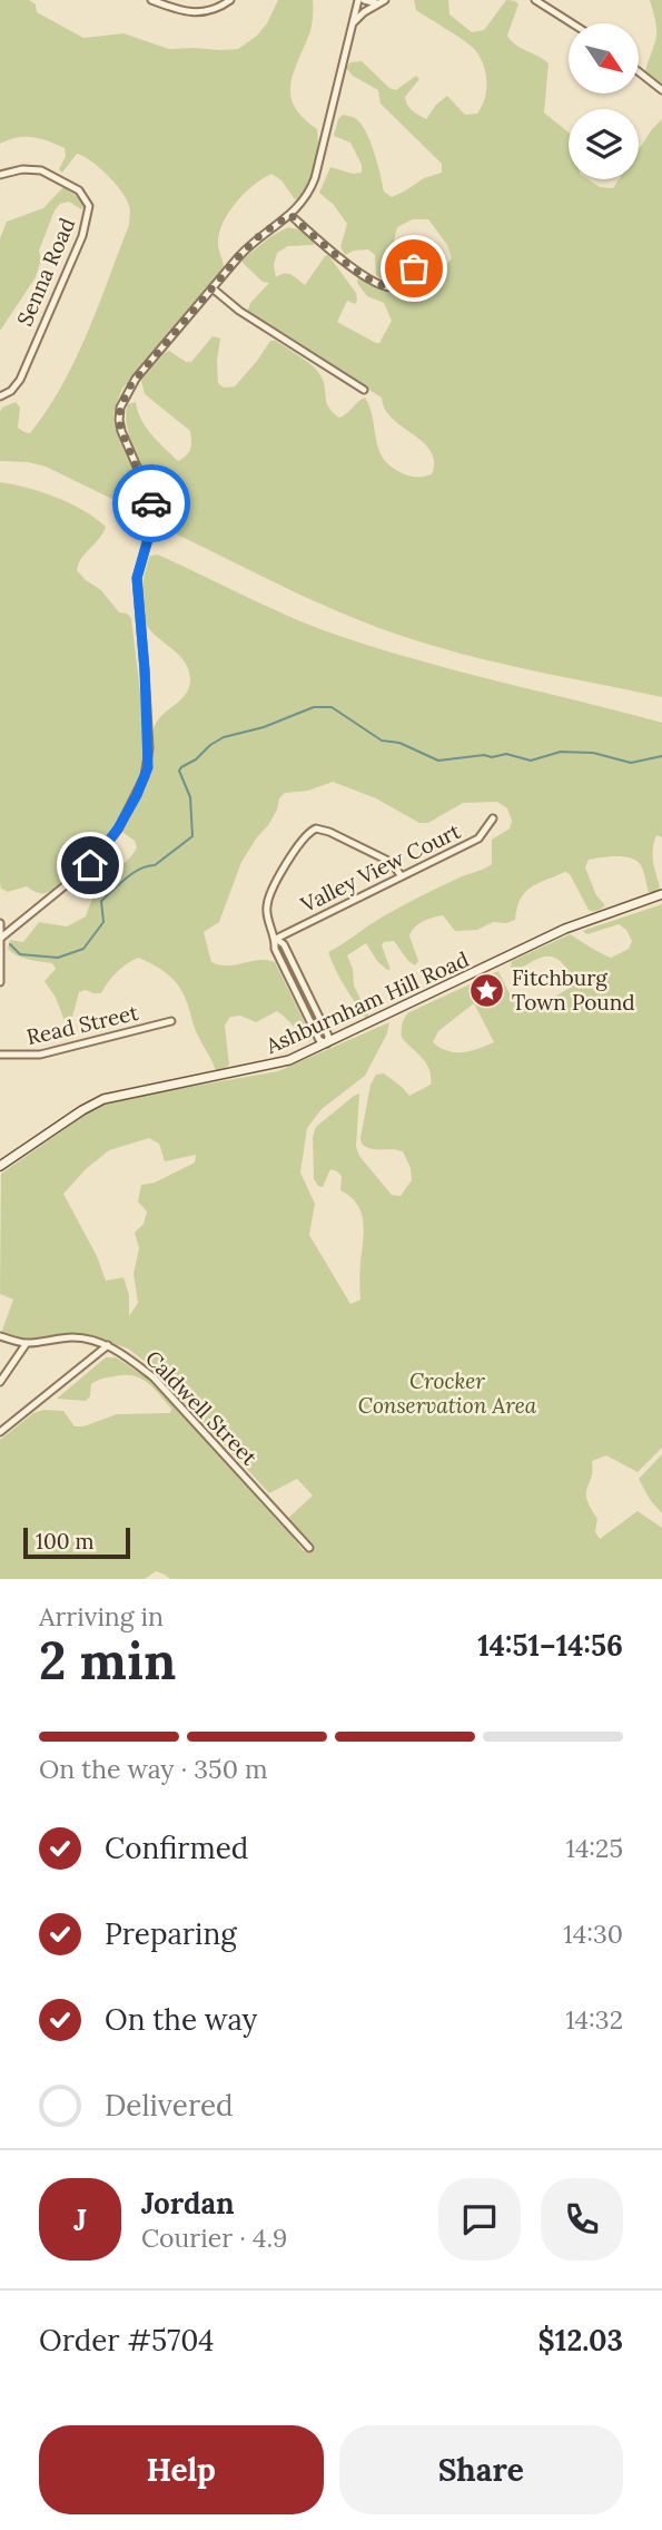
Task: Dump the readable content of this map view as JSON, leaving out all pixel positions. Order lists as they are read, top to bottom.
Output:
{
  "streets": {
    "street": [
      "Senna Road",
      "Valley View Court",
      "Ashburnham Hill Road",
      "Read Street",
      "Caldwell Street"
    ]
  },
  "parks": ["Crocker Conservation Area"],
  "places": {
    "place": ["Fitchburg Town Pound"]
  },
  "scale_bar": "100 m",
  "north": "bottom right",
  "page": {
    "scale": "100 m",
    "heading": ["2 min", "Arriving in", "14:51–14:56"],
    "panel": [
      "Jordan",
      "Courier · 4.9",
      "Order #5704",
      "$12.03"
    ],
    "bar": "On the way · 350 m",
    "list": [
      ["Confirmed", "14:25"],
      ["Preparing", "14:30"],
      ["On the way", "14:32"],
      "Delivered"
    ],
    "round": "J",
    "buttons": ["Help", "Share"]
  }
}
